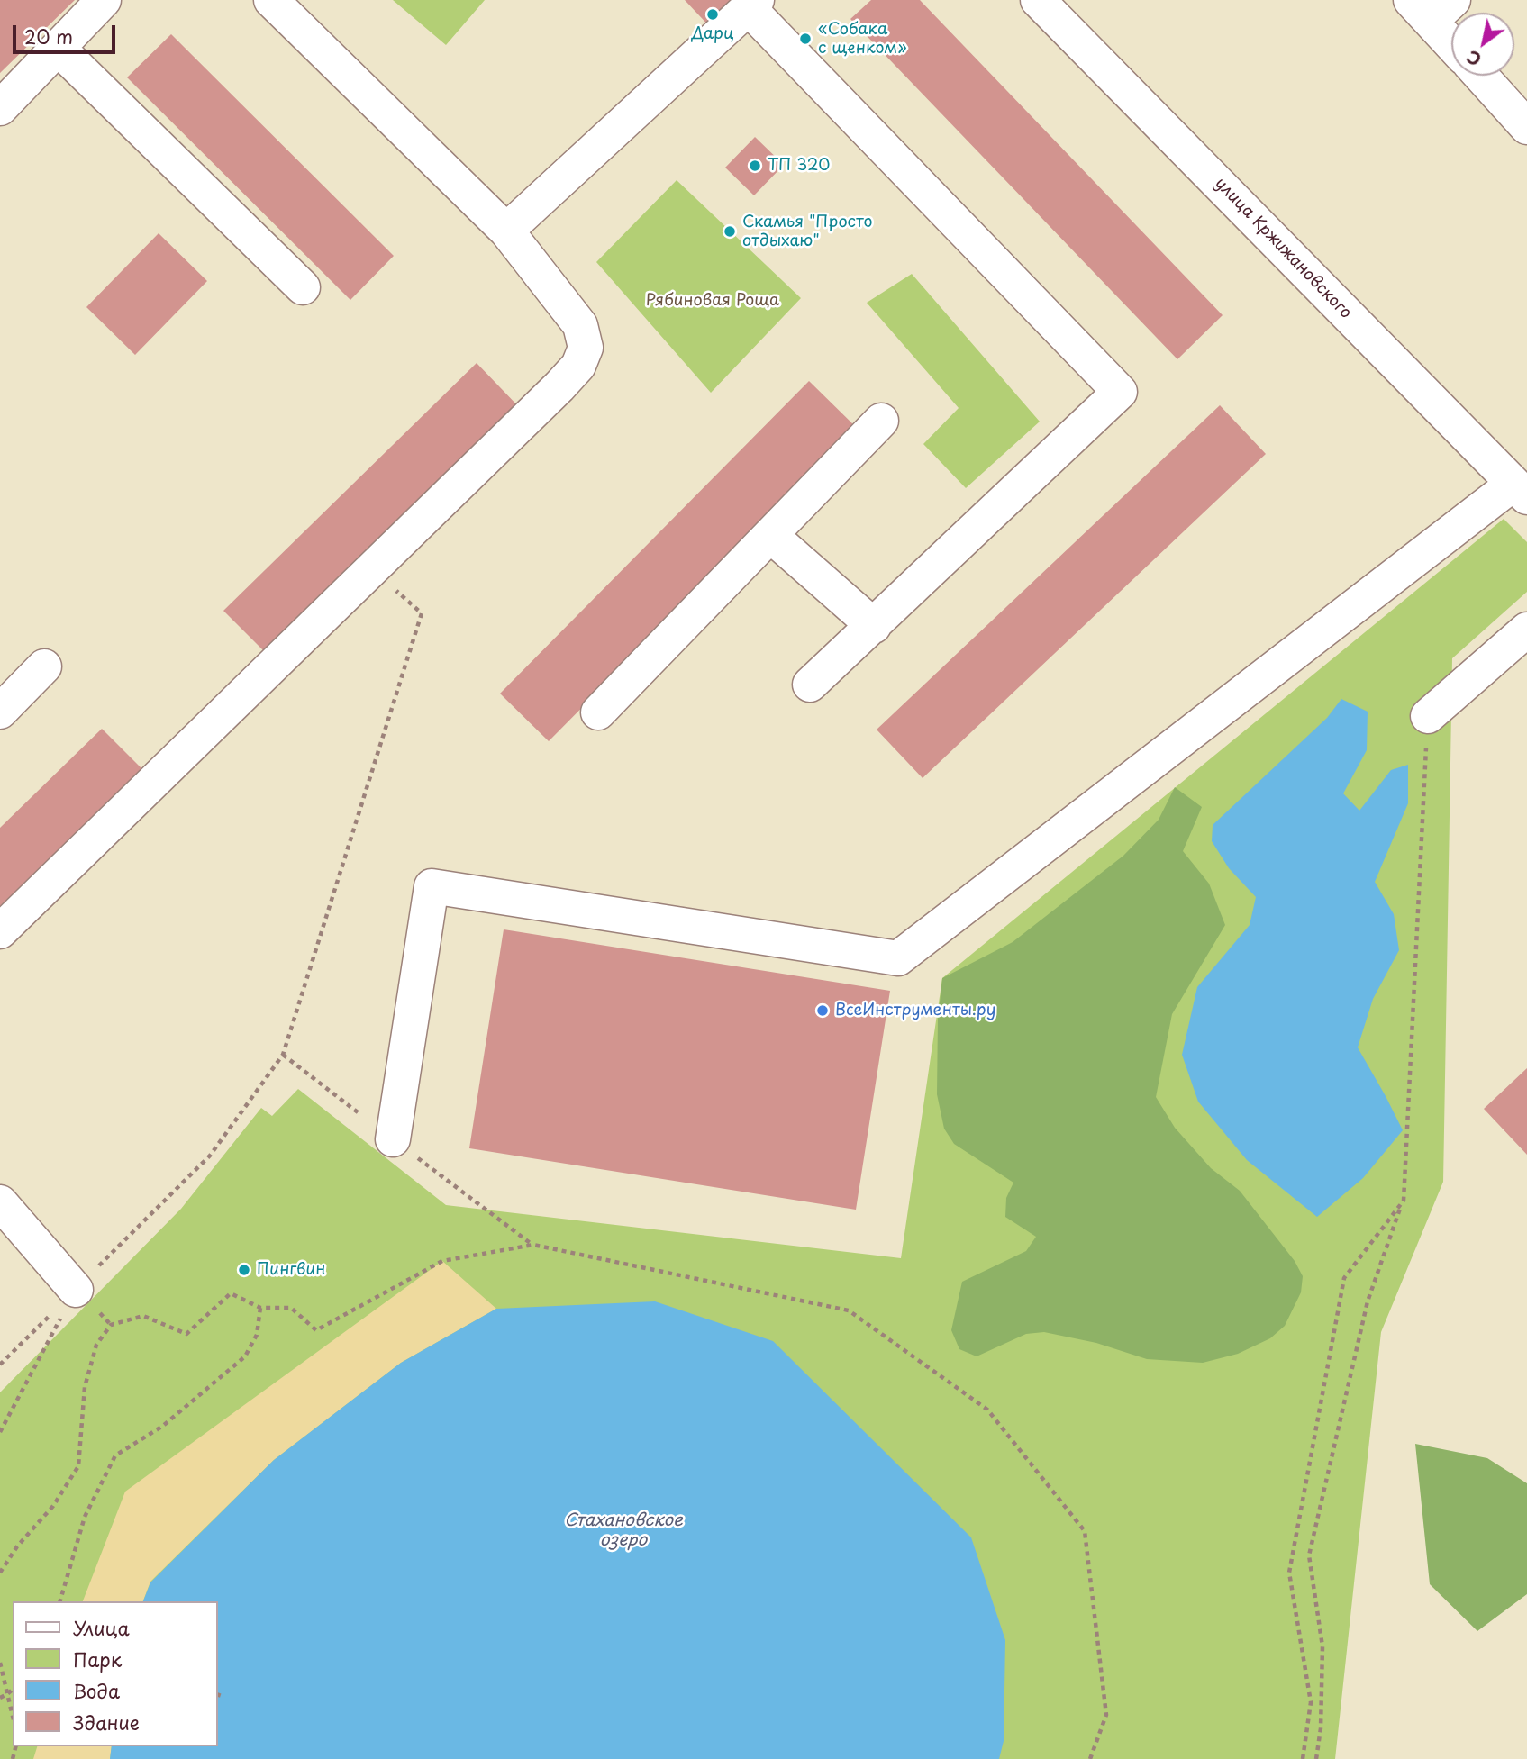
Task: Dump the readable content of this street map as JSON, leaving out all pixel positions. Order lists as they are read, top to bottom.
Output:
{
  "streets": {
    "street": ["улица Кржижановского"]
  },
  "water": ["Стахановское озеро"],
  "parks": ["Рябиновая Роща"],
  "places": [
    "Дарц",
    "«Собака с щенком»",
    "ТП 320",
    "Скамья \"Просто отдыхаю\"",
    "ВсеИнструменты.ру",
    "Пингвин"
  ],
  "legend": [
    "Улица",
    "Парк",
    "Вода",
    "Здание"
  ],
  "scale_bar": "20 m",
  "north": "bottom left"
}
